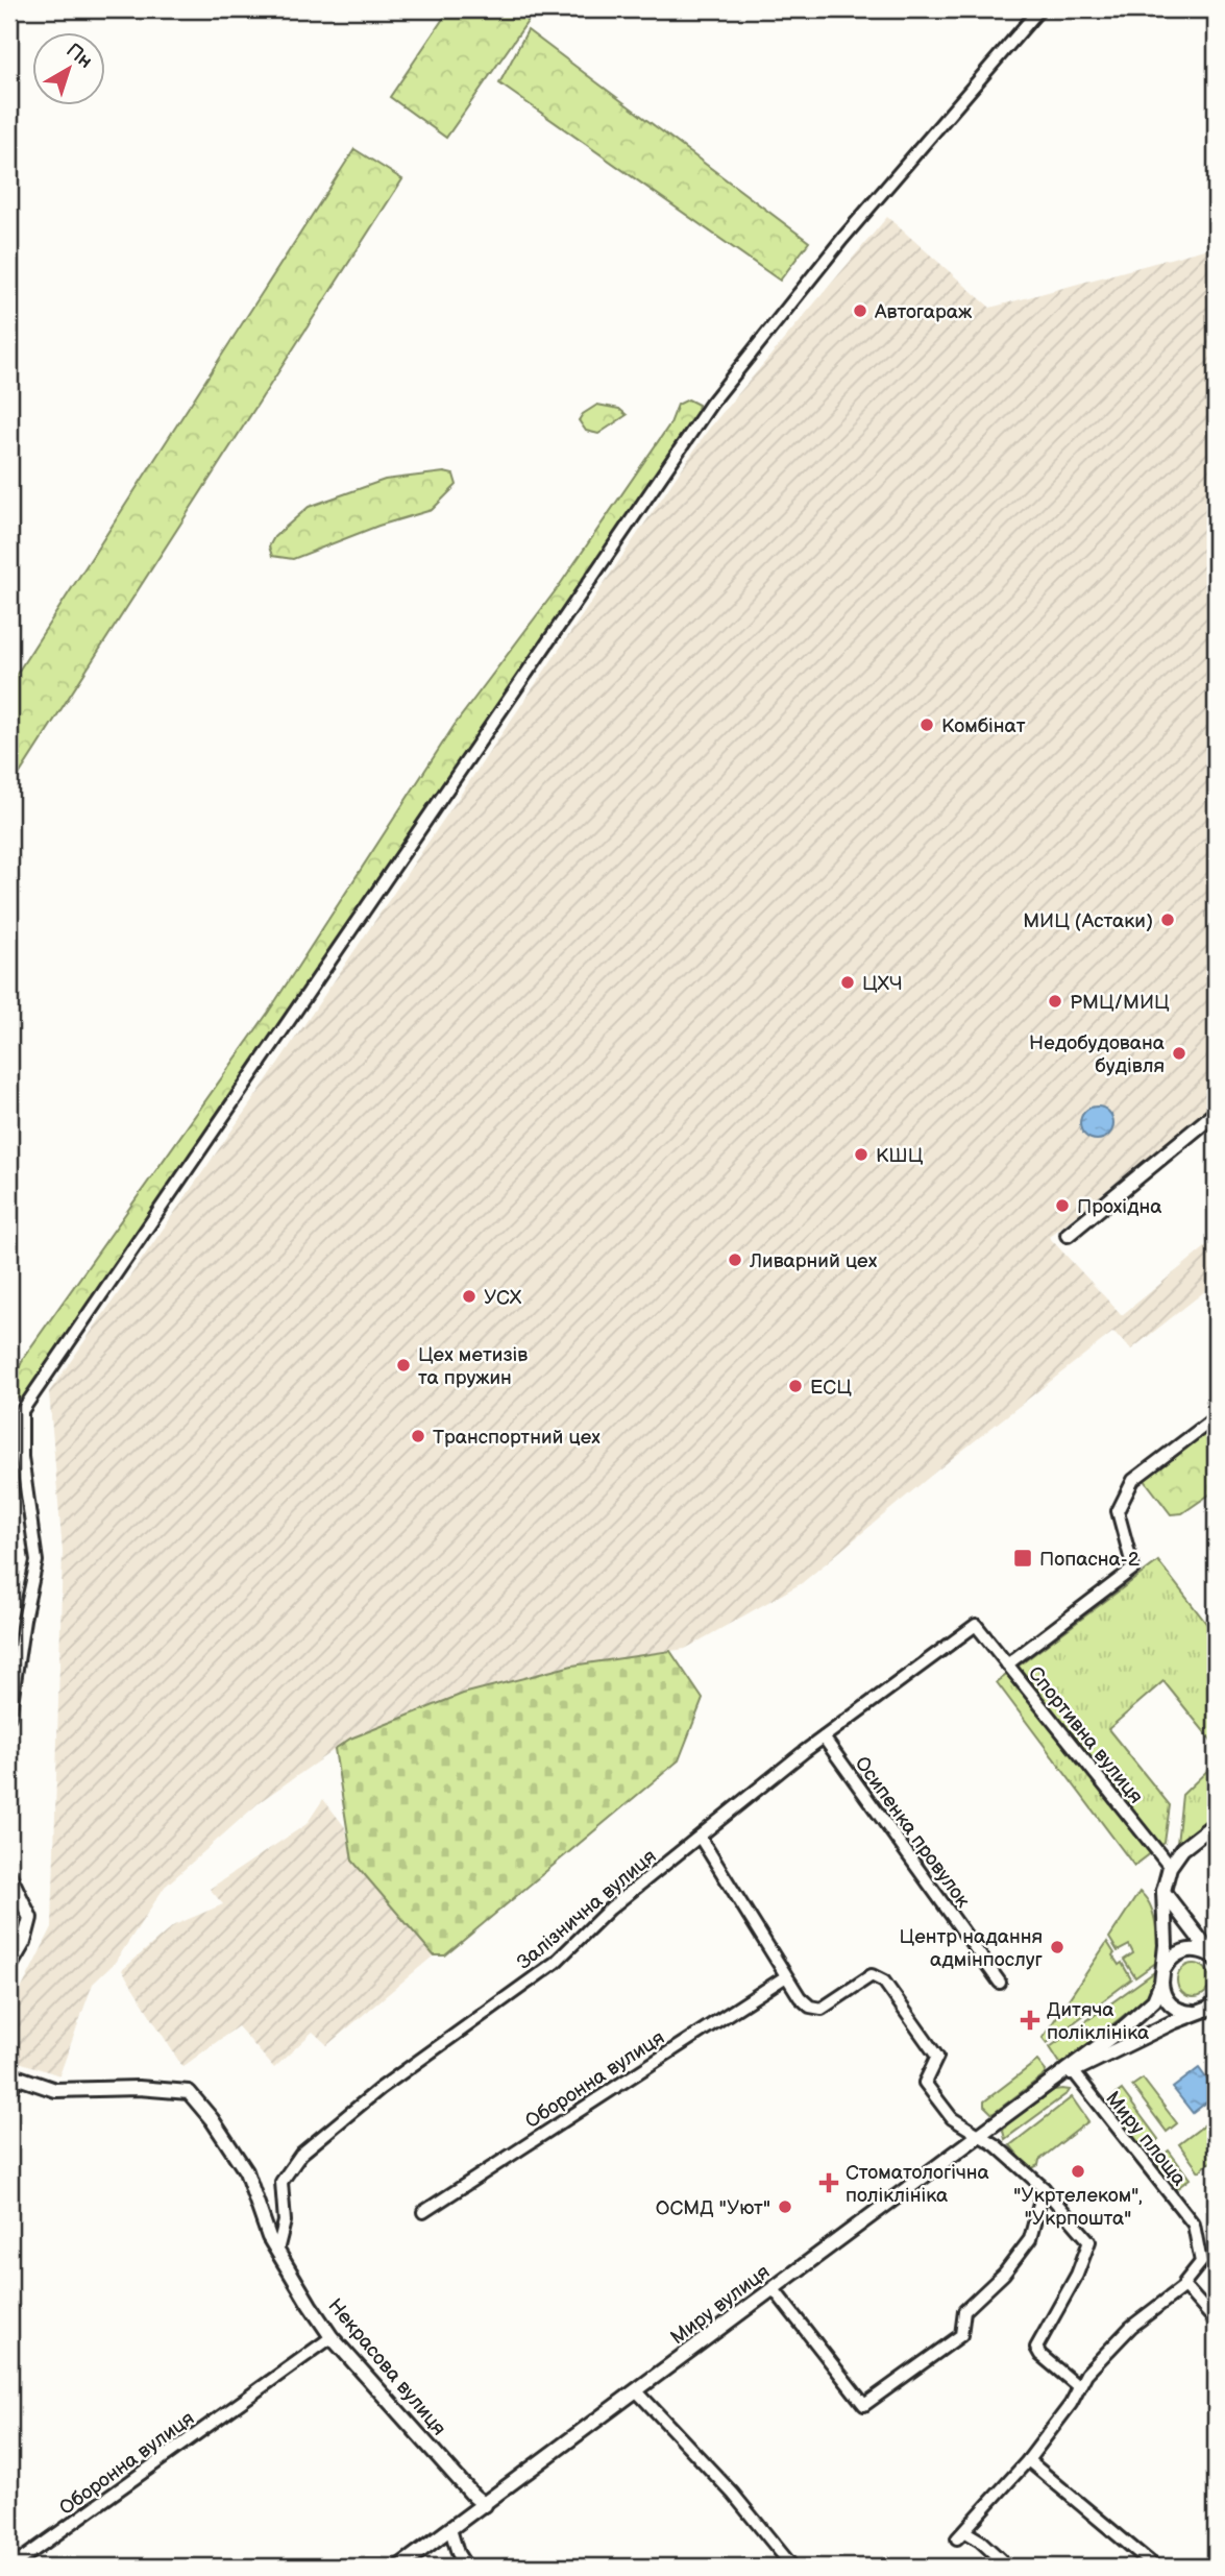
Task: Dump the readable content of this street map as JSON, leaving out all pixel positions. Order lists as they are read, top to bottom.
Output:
{
  "streets": {
    "street": [
      "Спортивна вулиця",
      "Осипенка провулок",
      "Залізнична вулиця",
      "Оборонна вулиця",
      "Миру площа",
      "Миру вулиця",
      "Некрасова вулиця"
    ]
  },
  "crossings": [
    ["Спортивна вулиця", "Залізнична вулиця"],
    ["Осипенка провулок", "Залізнична вулиця"],
    ["Залізнична вулиця", "Некрасова вулиця"],
    ["Оборонна вулиця", "Некрасова вулиця"],
    ["Миру площа", "Миру вулиця"],
    ["Миру вулиця", "Некрасова вулиця"]
  ],
  "places": {
    "other": [
      "Автогараж",
      "Комбінат",
      "МИЦ (Астаки)",
      "ЦХЧ",
      "РМЦ/МИЦ",
      "Недобудована будівля",
      "КШЦ",
      "Прохідна",
      "Ливарний цех",
      "УСХ",
      "Цех метизів та пружин",
      "ЕСЦ",
      "Транспортний цех",
      "Центр надання адмінпослуг",
      "\"Укртелеком\", \"Укрпошта\"",
      "ОСМД \"Уют\""
    ],
    "transit": ["Попасна-2"],
    "health": ["Дитяча поліклініка", "Стоматологічна поліклініка"]
  },
  "north": "top right"
}
